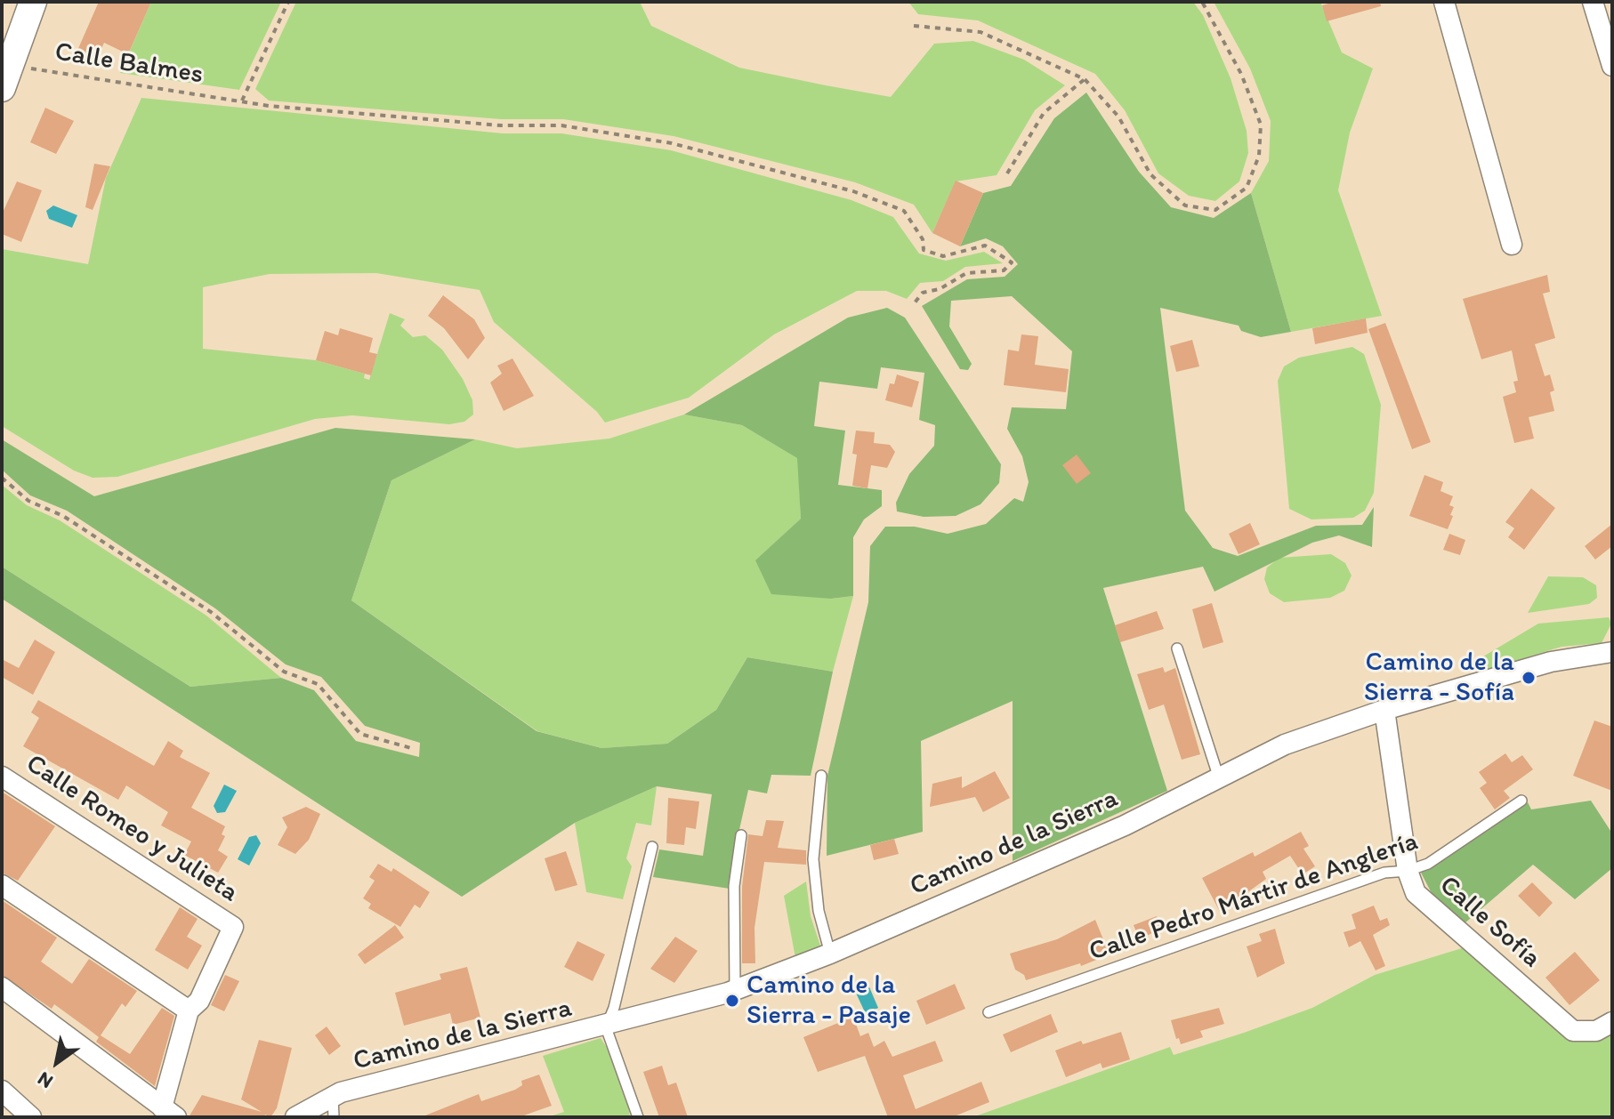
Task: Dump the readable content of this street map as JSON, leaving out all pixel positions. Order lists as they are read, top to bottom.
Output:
{
  "streets": {
    "street": ["Calle Romeo y Julieta", "Camino de la Sierra", "Calle Sofía"],
    "lane": ["Calle Pedro Mártir de Anglería"],
    "path": ["Calle Balmes"]
  },
  "crossings": [
    ["Camino de la Sierra", "Calle Sofía"],
    ["Calle Pedro Mártir de Anglería", "Calle Sofía"]
  ],
  "places": ["Camino de la Sierra - Sofía", "Camino de la Sierra - Pasaje"],
  "north": "bottom left"
}
